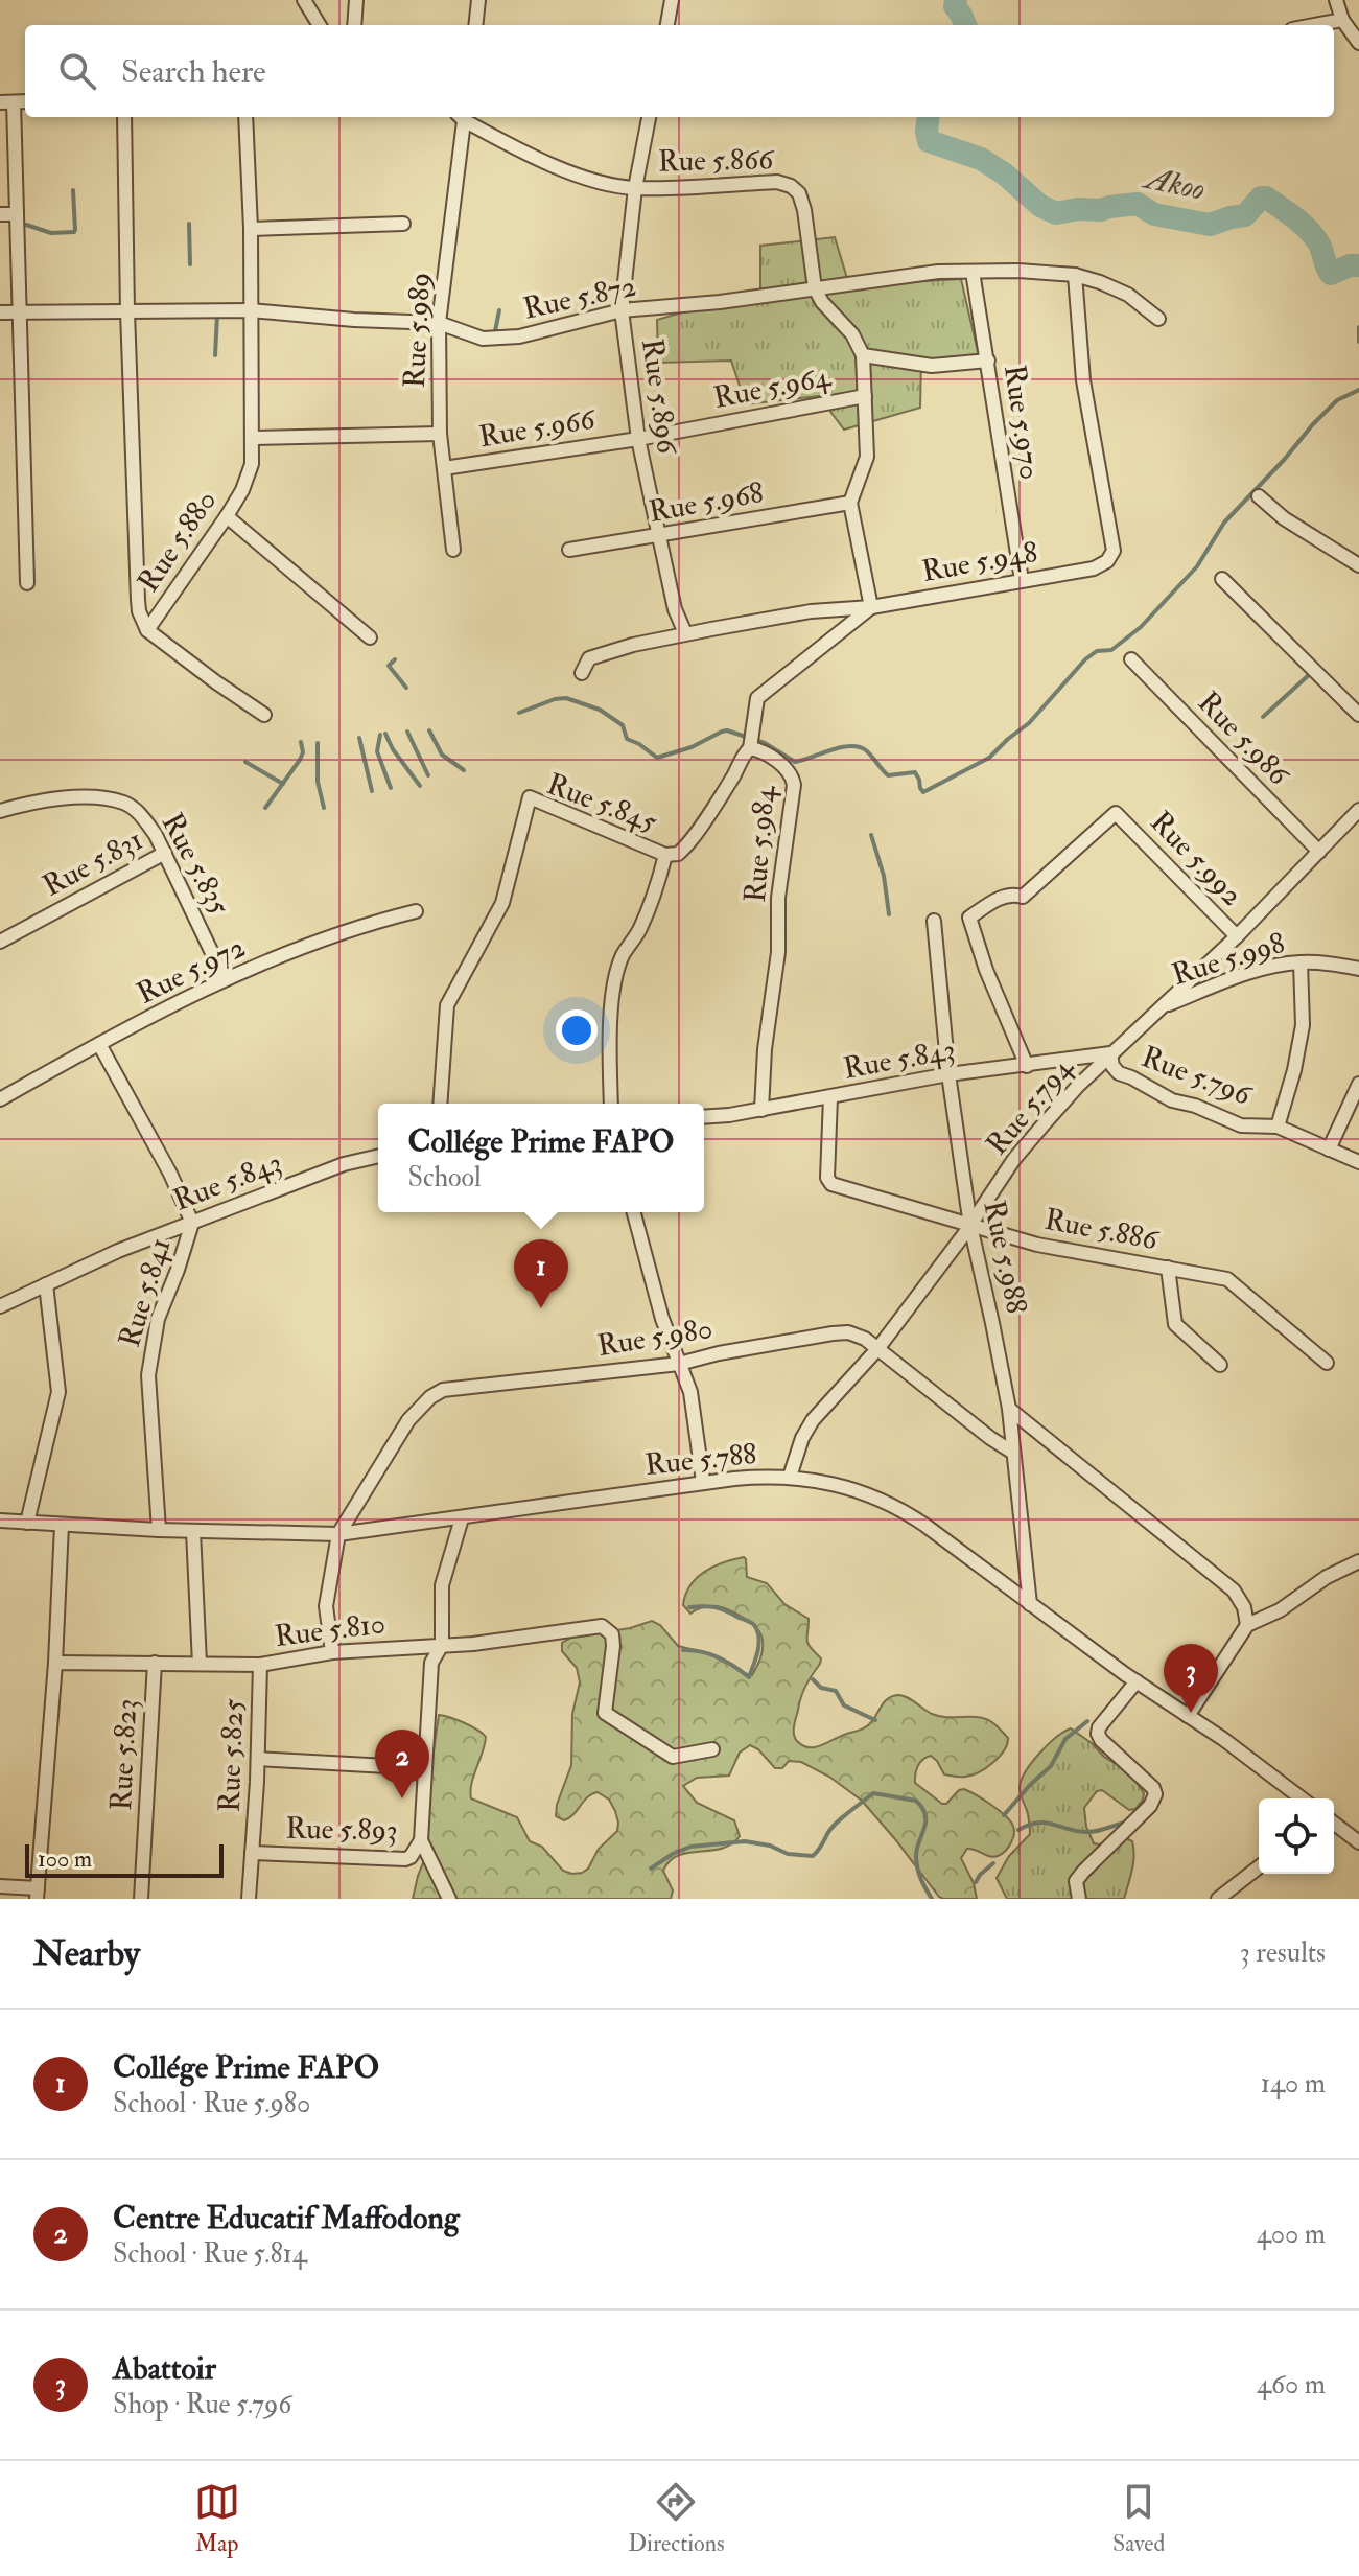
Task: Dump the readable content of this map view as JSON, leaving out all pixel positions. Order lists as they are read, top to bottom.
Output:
{
  "streets": {
    "street": [
      "Rue 5.866",
      "Rue 5.872",
      "Rue 5.989",
      "Rue 5.964",
      "Rue 5.896",
      "Rue 5.970",
      "Rue 5.966",
      "Rue 5.968",
      "Rue 5.880",
      "Rue 5.948",
      "Rue 5.986",
      "Rue 5.845",
      "Rue 5.984",
      "Rue 5.992",
      "Rue 5.831",
      "Rue 5.835",
      "Rue 5.998",
      "Rue 5.972",
      "Rue 5.843",
      "Rue 5.796",
      "Rue 5.794",
      "Rue 5.886",
      "Rue 5.988",
      "Rue 5.841",
      "Rue 5.980",
      "Rue 5.788",
      "Rue 5.810",
      "Rue 5.823",
      "Rue 5.825",
      "Rue 5.893"
    ]
  },
  "crossings": [
    ["Rue 5.866", "Rue 5.872"],
    ["Rue 5.866", "Rue 5.896"],
    ["Rue 5.872", "Rue 5.989"],
    ["Rue 5.872", "Rue 5.896"],
    ["Rue 5.872", "Rue 5.970"],
    ["Rue 5.872", "Rue 5.880"],
    ["Rue 5.872", "Rue 5.948"],
    ["Rue 5.989", "Rue 5.966"],
    ["Rue 5.964", "Rue 5.896"],
    ["Rue 5.964", "Rue 5.966"],
    ["Rue 5.896", "Rue 5.966"],
    ["Rue 5.896", "Rue 5.968"],
    ["Rue 5.896", "Rue 5.948"],
    ["Rue 5.970", "Rue 5.948"],
    ["Rue 5.986", "Rue 5.794"],
    ["Rue 5.845", "Rue 5.984"],
    ["Rue 5.984", "Rue 5.843"],
    ["Rue 5.992", "Rue 5.843"],
    ["Rue 5.992", "Rue 5.794"],
    ["Rue 5.831", "Rue 5.835"],
    ["Rue 5.835", "Rue 5.972"],
    ["Rue 5.998", "Rue 5.796"],
    ["Rue 5.998", "Rue 5.794"],
    ["Rue 5.972", "Rue 5.841"],
    ["Rue 5.843", "Rue 5.796"],
    ["Rue 5.843", "Rue 5.794"],
    ["Rue 5.843", "Rue 5.886"],
    ["Rue 5.843", "Rue 5.988"],
    ["Rue 5.843", "Rue 5.841"],
    ["Rue 5.796", "Rue 5.794"],
    ["Rue 5.794", "Rue 5.886"],
    ["Rue 5.794", "Rue 5.988"],
    ["Rue 5.794", "Rue 5.980"],
    ["Rue 5.794", "Rue 5.788"],
    ["Rue 5.886", "Rue 5.988"],
    ["Rue 5.988", "Rue 5.980"],
    ["Rue 5.988", "Rue 5.788"],
    ["Rue 5.841", "Rue 5.788"],
    ["Rue 5.980", "Rue 5.788"],
    ["Rue 5.810", "Rue 5.823"],
    ["Rue 5.810", "Rue 5.825"],
    ["Rue 5.825", "Rue 5.893"]
  ],
  "water": ["Akoo"],
  "scale_bar": "100 m",
  "page": {
    "search": "Search here",
    "popup": ["Collége Prime FAPO", "School"],
    "pins": ["1", "3", "2"],
    "scale": "100 m",
    "heading": ["Nearby", "3 results"],
    "list": [
      {
        "mark": "1",
        "name": "Collége Prime FAPO",
        "note": "School · Rue 5.980",
        "value": "140 m"
      },
      {
        "mark": "2",
        "name": "Centre Educatif Maffodong",
        "note": "School · Rue 5.814",
        "value": "400 m"
      },
      {
        "mark": "3",
        "name": "Abattoir",
        "note": "Shop · Rue 5.796",
        "value": "460 m"
      }
    ],
    "nav": ["Map", "Directions", "Saved"]
  }
}
